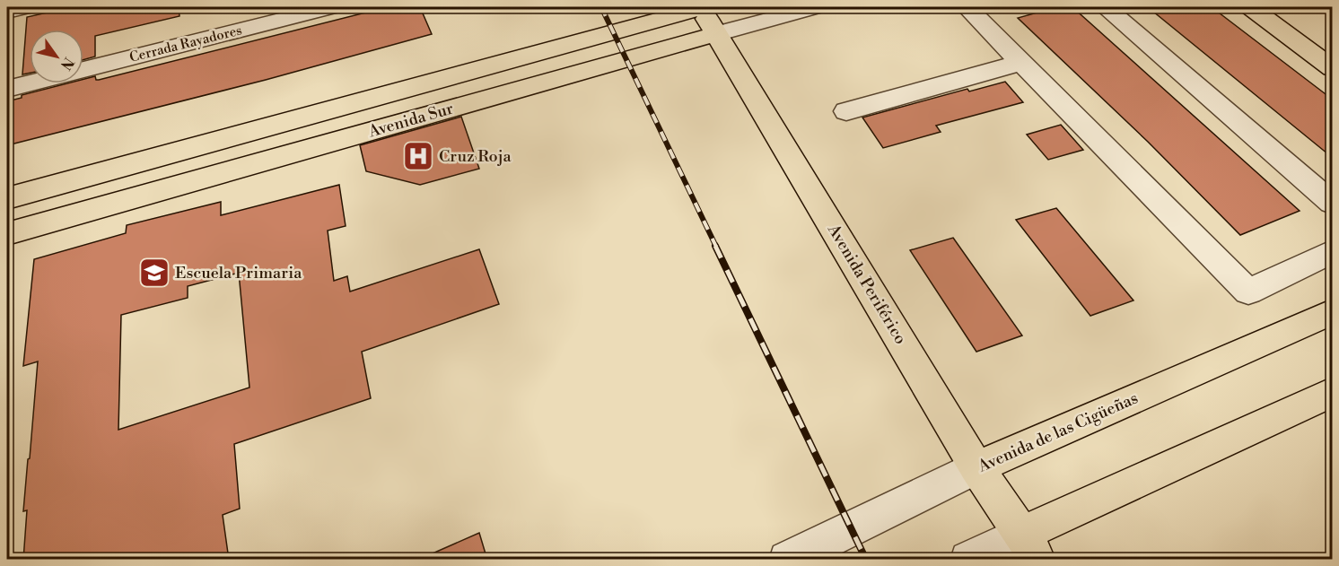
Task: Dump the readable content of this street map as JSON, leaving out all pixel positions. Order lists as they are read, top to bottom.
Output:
{
  "streets": {
    "main road": ["Avenida Sur", "Avenida Periférico", "Avenida de las Cigüeñas"],
    "street": ["Cerrada Rayadores"]
  },
  "crossings": [
    ["Avenida Sur", "Avenida Periférico"],
    ["Avenida Periférico", "Avenida de las Cigüeñas"]
  ],
  "places": {
    "hospital": ["Cruz Roja"],
    "school or university": ["Escuela Primaria"]
  },
  "north": "bottom right"
}
